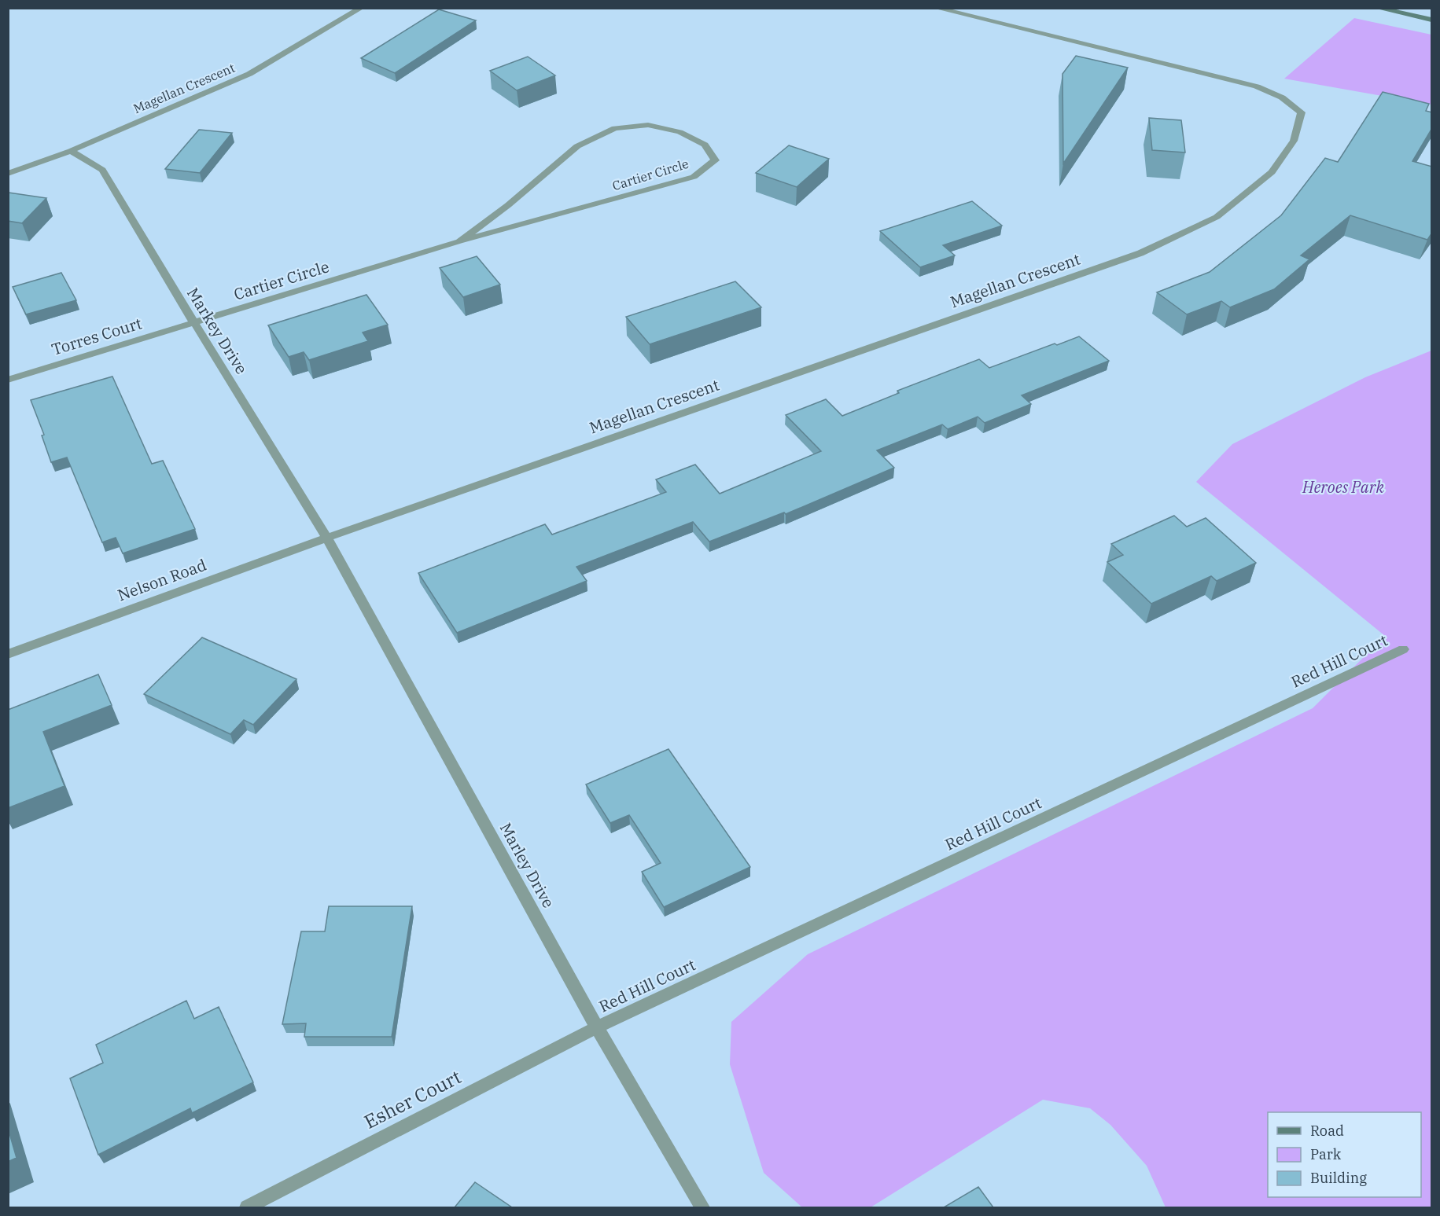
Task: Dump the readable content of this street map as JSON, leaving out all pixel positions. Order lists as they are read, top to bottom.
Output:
{
  "streets": {
    "street": [
      "Magellan Crescent",
      "Cartier Circle",
      "Markey Drive",
      "Torres Court",
      "Nelson Road",
      "Red Hill Court",
      "Marley Drive",
      "Esher Court"
    ]
  },
  "crossings": [
    ["Magellan Crescent", "Markey Drive"],
    ["Magellan Crescent", "Nelson Road"],
    ["Magellan Crescent", "Marley Drive"],
    ["Cartier Circle", "Markey Drive"],
    ["Cartier Circle", "Torres Court"],
    ["Markey Drive", "Torres Court"],
    ["Markey Drive", "Nelson Road"],
    ["Markey Drive", "Marley Drive"],
    ["Nelson Road", "Marley Drive"],
    ["Red Hill Court", "Marley Drive"],
    ["Red Hill Court", "Esher Court"],
    ["Marley Drive", "Esher Court"]
  ],
  "parks": ["Heroes Park"],
  "legend": ["Road", "Park", "Building"]
}
